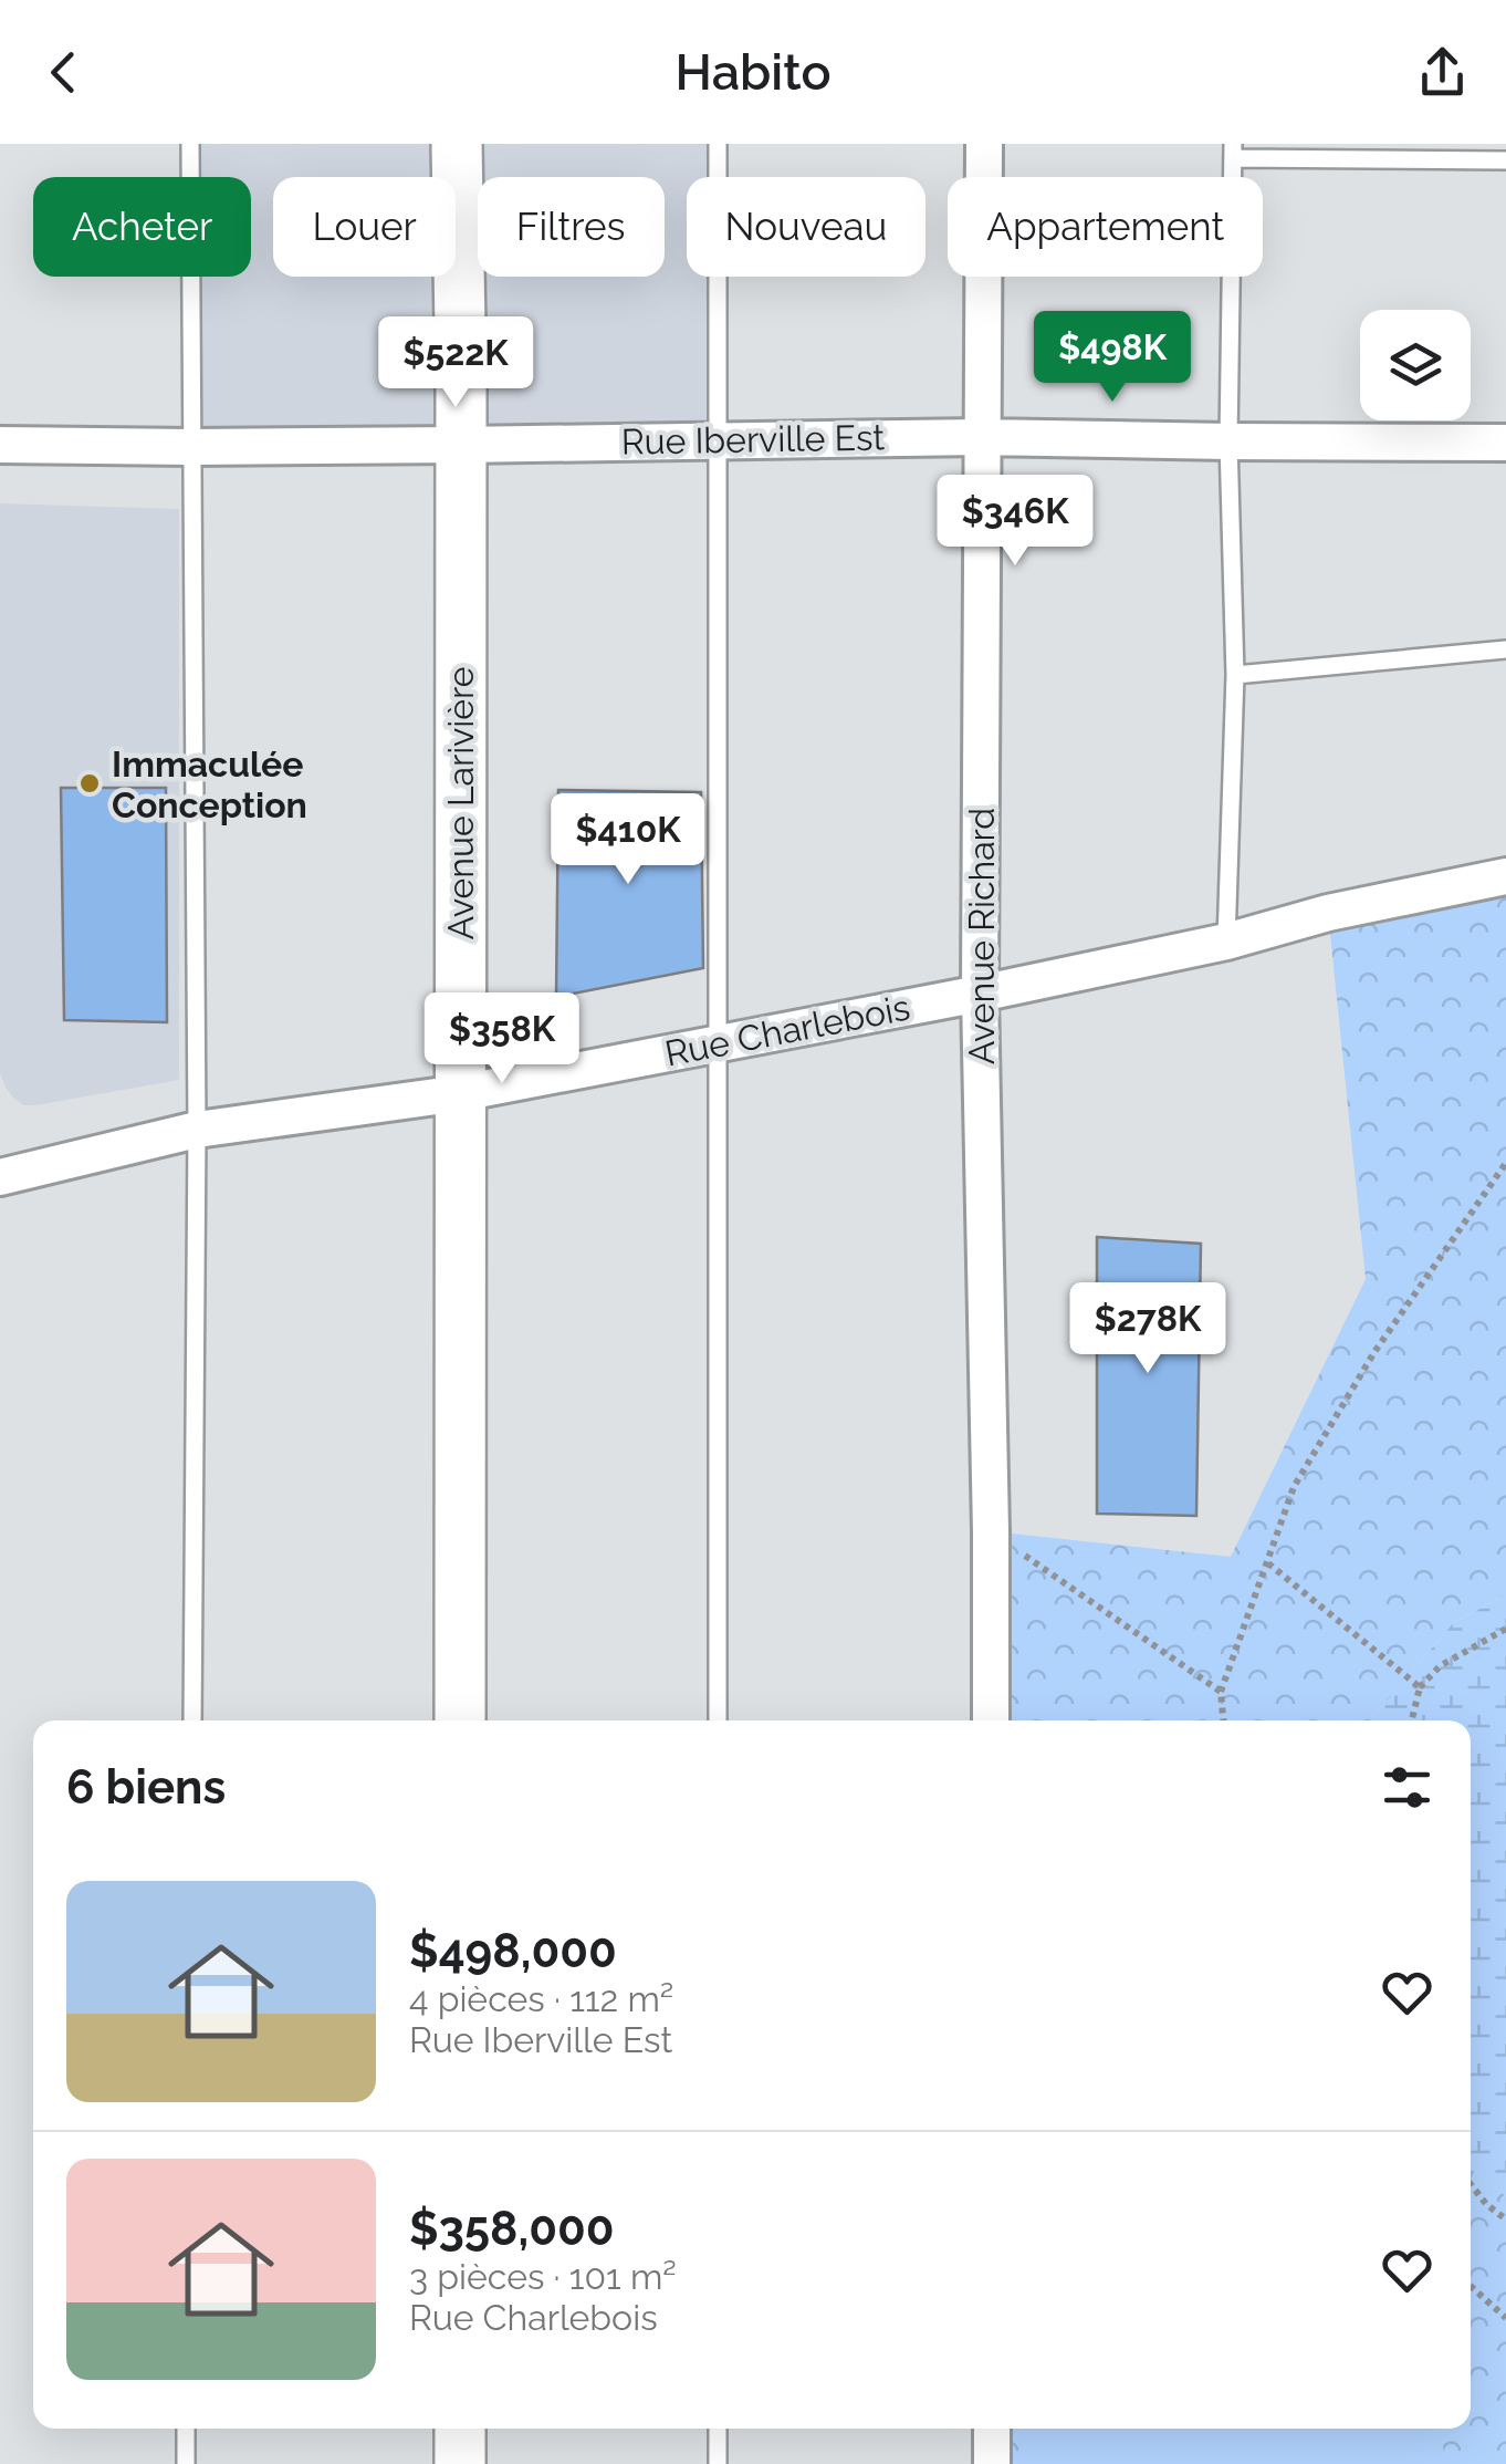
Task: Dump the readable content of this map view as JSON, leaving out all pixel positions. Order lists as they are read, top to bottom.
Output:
{
  "streets": {
    "main road": ["Avenue Larivière"],
    "street": ["Rue Iberville Est", "Avenue Richard", "Rue Charlebois"]
  },
  "crossings": [
    ["Rue Iberville Est", "Avenue Larivière"],
    ["Rue Iberville Est", "Avenue Richard"],
    ["Avenue Larivière", "Rue Charlebois"],
    ["Avenue Richard", "Rue Charlebois"]
  ],
  "places": ["Immaculée Conception"],
  "page": {
    "header": "Habito",
    "chip": [
      "Acheter",
      "Louer",
      "Filtres",
      "Nouveau",
      "Appartement"
    ],
    "price": [
      "$498K",
      "$522K",
      "$346K",
      "$410K",
      "$358K",
      "$278K"
    ],
    "heading": "6 biens",
    "list": [
      {
        "name": "$498,000",
        "note": "4 pièces · 112 m² · Rue Iberville Est"
      },
      {
        "name": "$358,000",
        "note": "3 pièces · 101 m² · Rue Charlebois"
      }
    ]
  }
}
